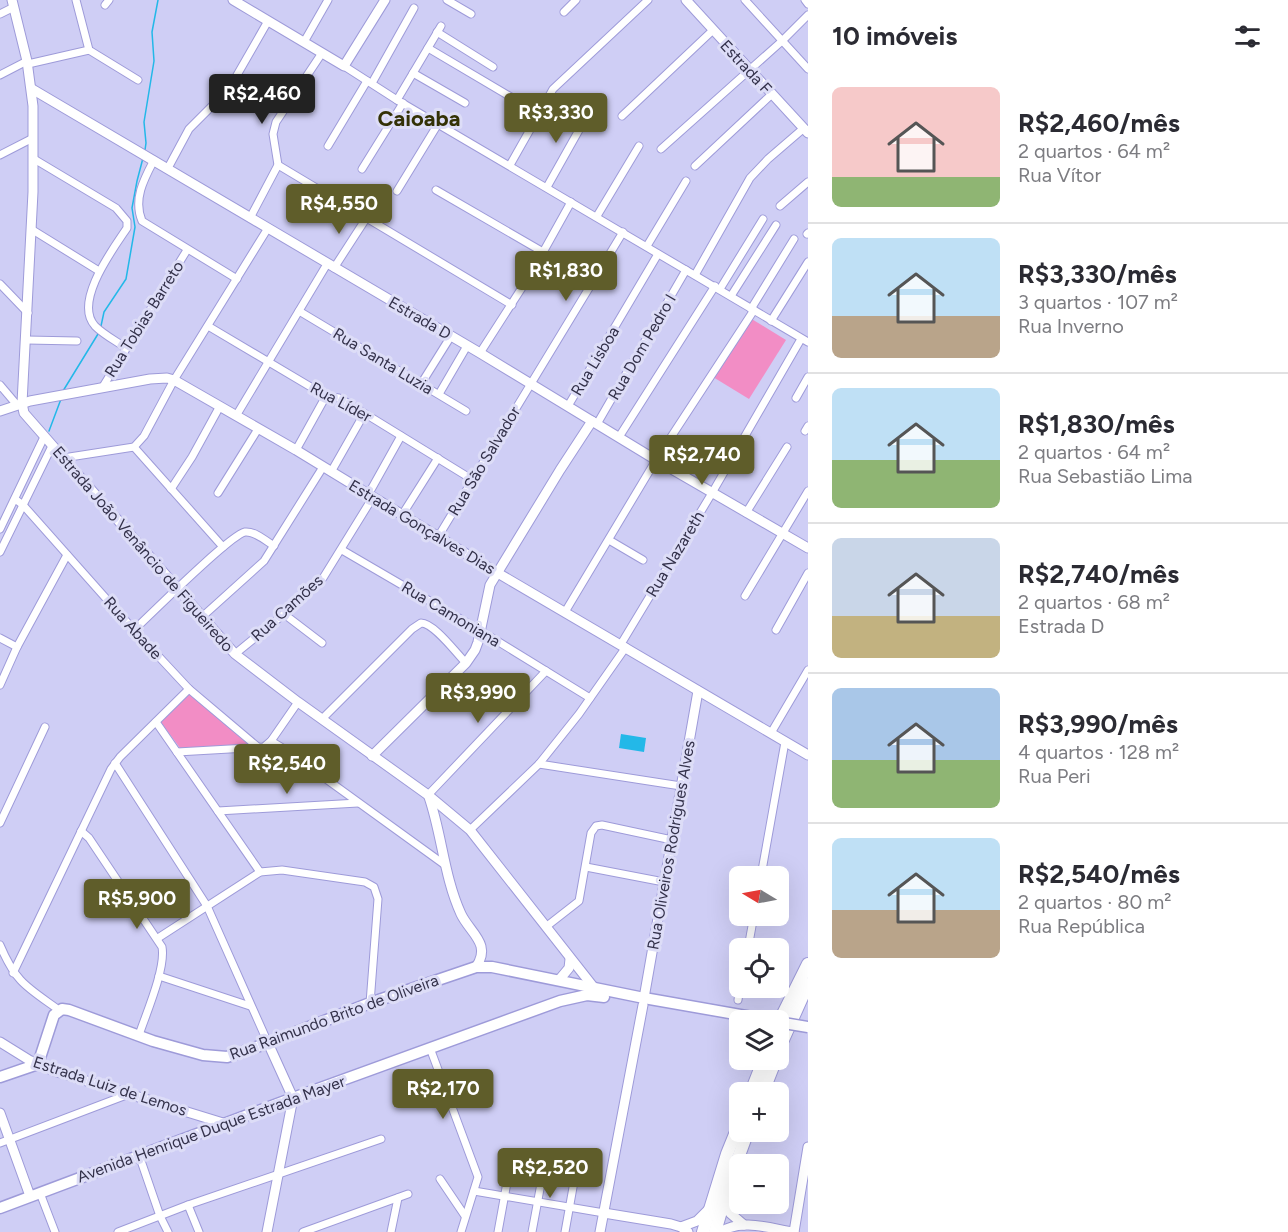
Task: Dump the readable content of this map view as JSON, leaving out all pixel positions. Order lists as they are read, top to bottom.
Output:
{
  "streets": {
    "main road": ["Rua Raimundo Brito de Oliveira", "Avenida Henrique Duque Estrada Mayer"],
    "street": [
      "Estrada F",
      "Estrada D",
      "Rua Tobias Barreto",
      "Rua Dom Pedro I",
      "Rua Santa Luzia",
      "Rua Lisboa",
      "Rua Líder",
      "Rua São Salvador",
      "Estrada Gonçalves Dias",
      "Estrada João Venâncio de Figueiredo",
      "Rua Nazareth",
      "Rua Camões",
      "Rua Camoniana",
      "Rua Abade",
      "Rua Oliveiros Rodrigues Alves",
      "Estrada Luiz de Lemos"
    ]
  },
  "crossings": [
    ["Estrada D", "Rua Dom Pedro I"],
    ["Estrada D", "Rua Lisboa"],
    ["Estrada D", "Rua São Salvador"],
    ["Estrada D", "Rua Nazareth"],
    ["Rua Tobias Barreto", "Estrada Gonçalves Dias"],
    ["Rua Líder", "Rua São Salvador"],
    ["Rua Líder", "Rua Camões"],
    ["Rua São Salvador", "Estrada Gonçalves Dias"],
    ["Estrada Gonçalves Dias", "Estrada João Venâncio de Figueiredo"],
    ["Estrada Gonçalves Dias", "Rua Nazareth"],
    ["Estrada Gonçalves Dias", "Rua Camões"],
    ["Estrada Gonçalves Dias", "Rua Oliveiros Rodrigues Alves"],
    ["Estrada João Venâncio de Figueiredo", "Rua Nazareth"],
    ["Estrada João Venâncio de Figueiredo", "Rua Camões"],
    ["Estrada João Venâncio de Figueiredo", "Rua Raimundo Brito de Oliveira"],
    ["Estrada João Venâncio de Figueiredo", "Avenida Henrique Duque Estrada Mayer"],
    ["Rua Nazareth", "Rua Camoniana"],
    ["Rua Camões", "Rua Camoniana"],
    ["Rua Oliveiros Rodrigues Alves", "Rua Raimundo Brito de Oliveira"],
    ["Rua Raimundo Brito de Oliveira", "Avenida Henrique Duque Estrada Mayer"],
    ["Estrada Luiz de Lemos", "Avenida Henrique Duque Estrada Mayer"]
  ],
  "districts": ["Caioaba"],
  "north": "left",
  "page": {
    "heading": "10 imóveis",
    "list": [
      {
        "name": "R$2,460/mês",
        "note": "2 quartos · 64 m² · Rua Vítor"
      },
      {
        "name": "R$3,330/mês",
        "note": "3 quartos · 107 m² · Rua Inverno"
      },
      {
        "name": "R$1,830/mês",
        "note": "2 quartos · 64 m² · Rua Sebastião Lima"
      },
      {
        "name": "R$2,740/mês",
        "note": "2 quartos · 68 m² · Estrada D"
      },
      {
        "name": "R$3,990/mês",
        "note": "4 quartos · 128 m² · Rua Peri"
      },
      {
        "name": "R$2,540/mês",
        "note": "2 quartos · 80 m² · Rua República"
      }
    ],
    "price": [
      "R$2,460",
      "R$3,330",
      "R$4,550",
      "R$1,830",
      "R$2,740",
      "R$3,990",
      "R$2,540",
      "R$5,900",
      "R$2,170",
      "R$2,520"
    ],
    "map_buttons": ["+", "−"]
  }
}
